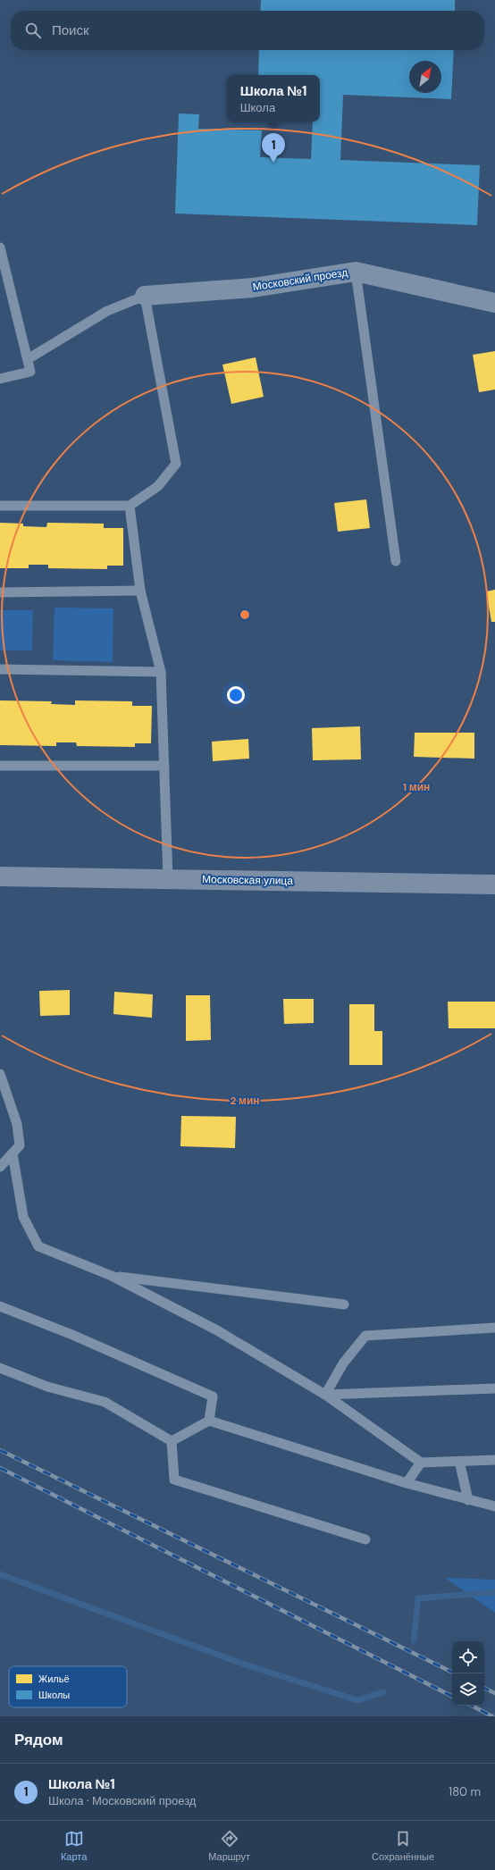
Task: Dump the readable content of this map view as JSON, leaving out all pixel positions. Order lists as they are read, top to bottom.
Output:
{
  "streets": {
    "main road": ["Московская улица"],
    "street": ["Московский проезд"]
  },
  "legend": ["Жильё", "Школы"],
  "north": "top right",
  "page": {
    "search": "Поиск",
    "popup": ["Школа №1", "Школа"],
    "pins": "1",
    "heading": "Рядом",
    "list": [
      {
        "mark": "1",
        "name": "Школа №1",
        "note": "Школа · Московский проезд",
        "value": "180 m"
      }
    ],
    "nav": ["Карта", "Маршрут", "Сохранённые"]
  },
  "rings": ["1 мин", "2 мин"]
}
